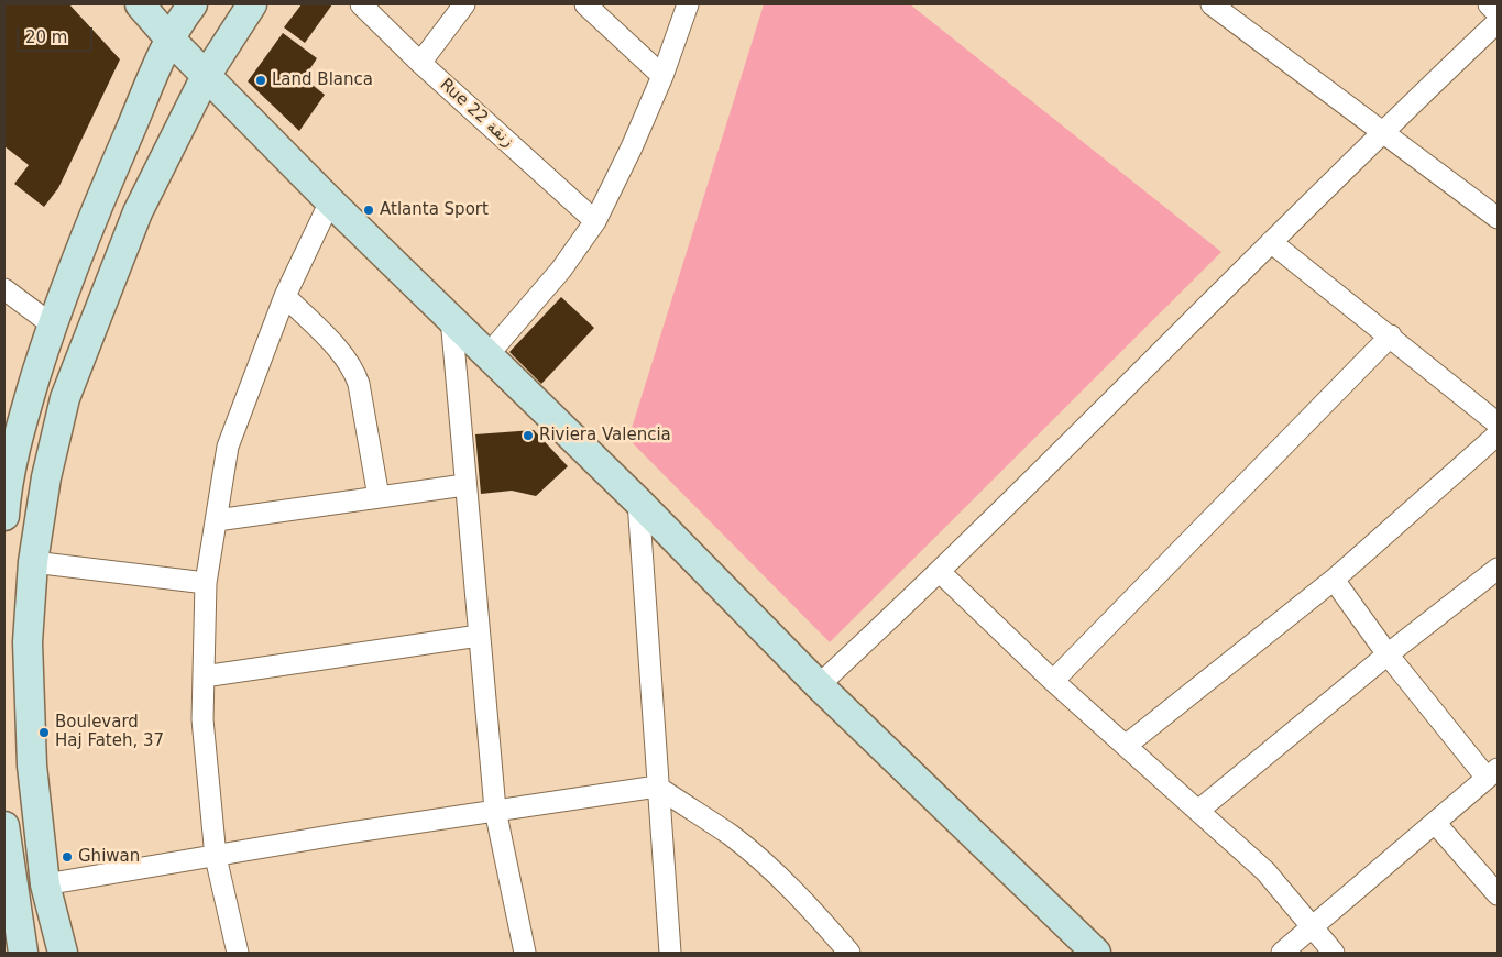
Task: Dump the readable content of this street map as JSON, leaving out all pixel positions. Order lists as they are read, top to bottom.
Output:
{
  "streets": {
    "street": ["Rue 22 زنقة"]
  },
  "places": [
    "Land Blanca",
    "Atlanta Sport",
    "Riviera Valencia",
    "Boulevard Haj Fateh, 37",
    "Ghiwan"
  ],
  "scale_bar": "20 m"
}
